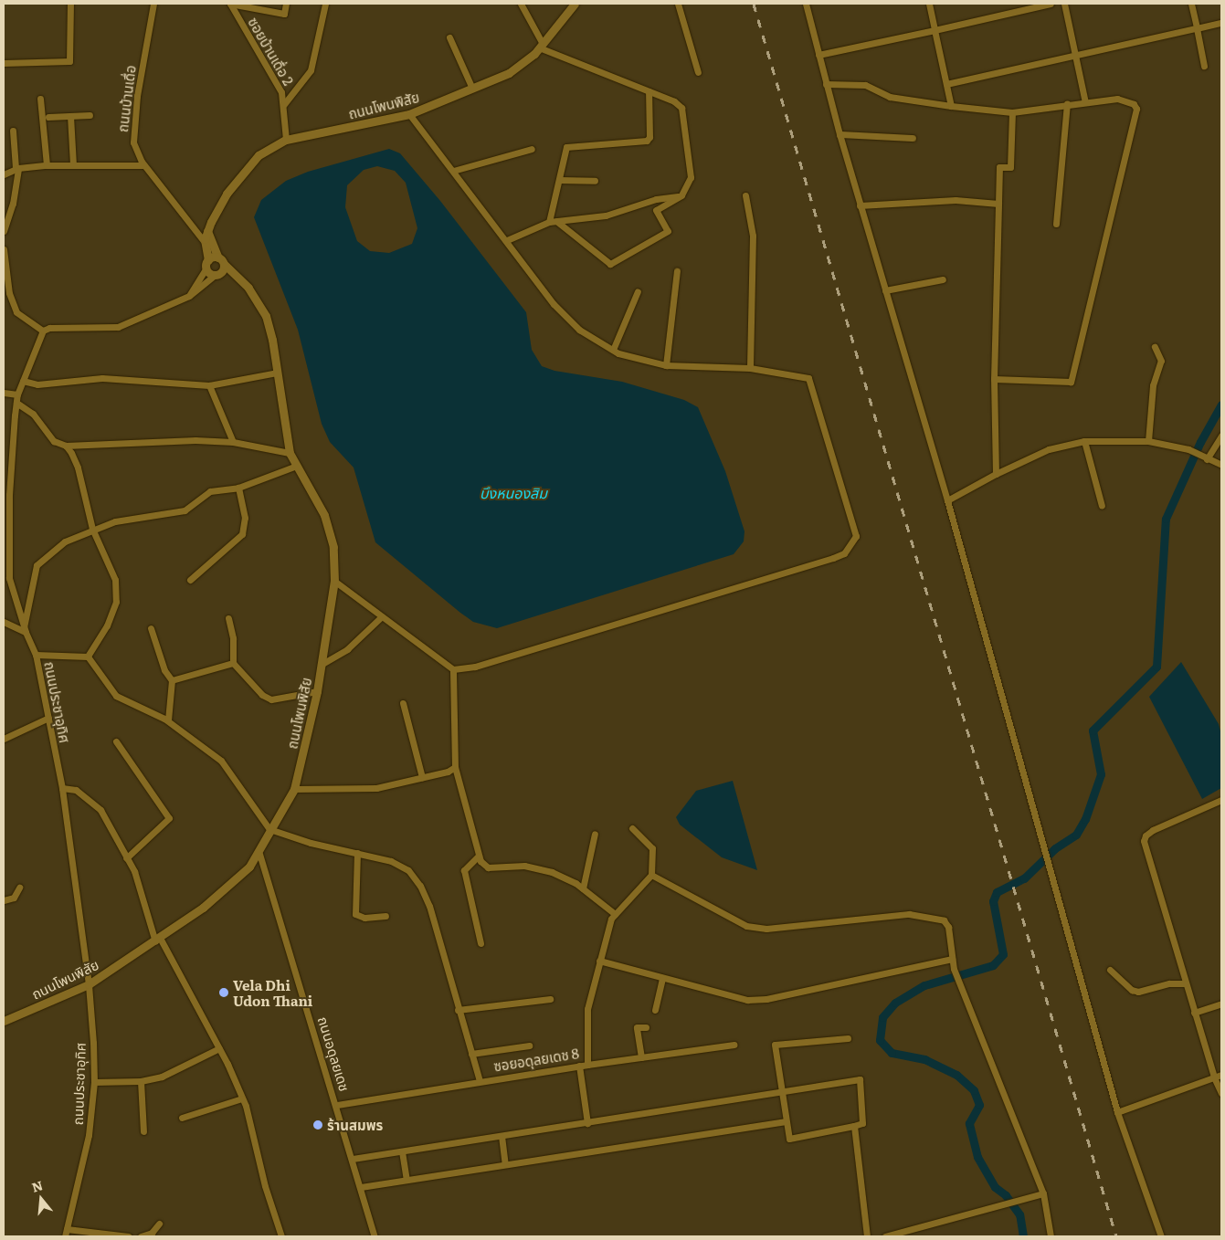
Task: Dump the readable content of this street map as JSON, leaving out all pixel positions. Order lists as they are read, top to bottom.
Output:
{
  "streets": {
    "street": [
      "ซอยบ้านเดื่อ 2",
      "ถนนบ้านเดื่อ",
      "ถนนโพนพิสัย",
      "ถนนประชาอุทิศ",
      "ถนนอดุลยเดช",
      "ซอยอดุลยเดช 8"
    ]
  },
  "crossings": [
    ["ซอยบ้านเดื่อ 2", "ถนนโพนพิสัย"],
    ["ถนนบ้านเดื่อ", "ถนนโพนพิสัย"],
    ["ถนนโพนพิสัย", "ถนนประชาอุทิศ"],
    ["ถนนโพนพิสัย", "ถนนอดุลยเดช"],
    ["ถนนอดุลยเดช", "ซอยอดุลยเดช 8"]
  ],
  "water": ["บึงหนองสิม"],
  "places": ["Vela Dhi Udon Thani", "ร้านสมพร"],
  "north": "top"
}
